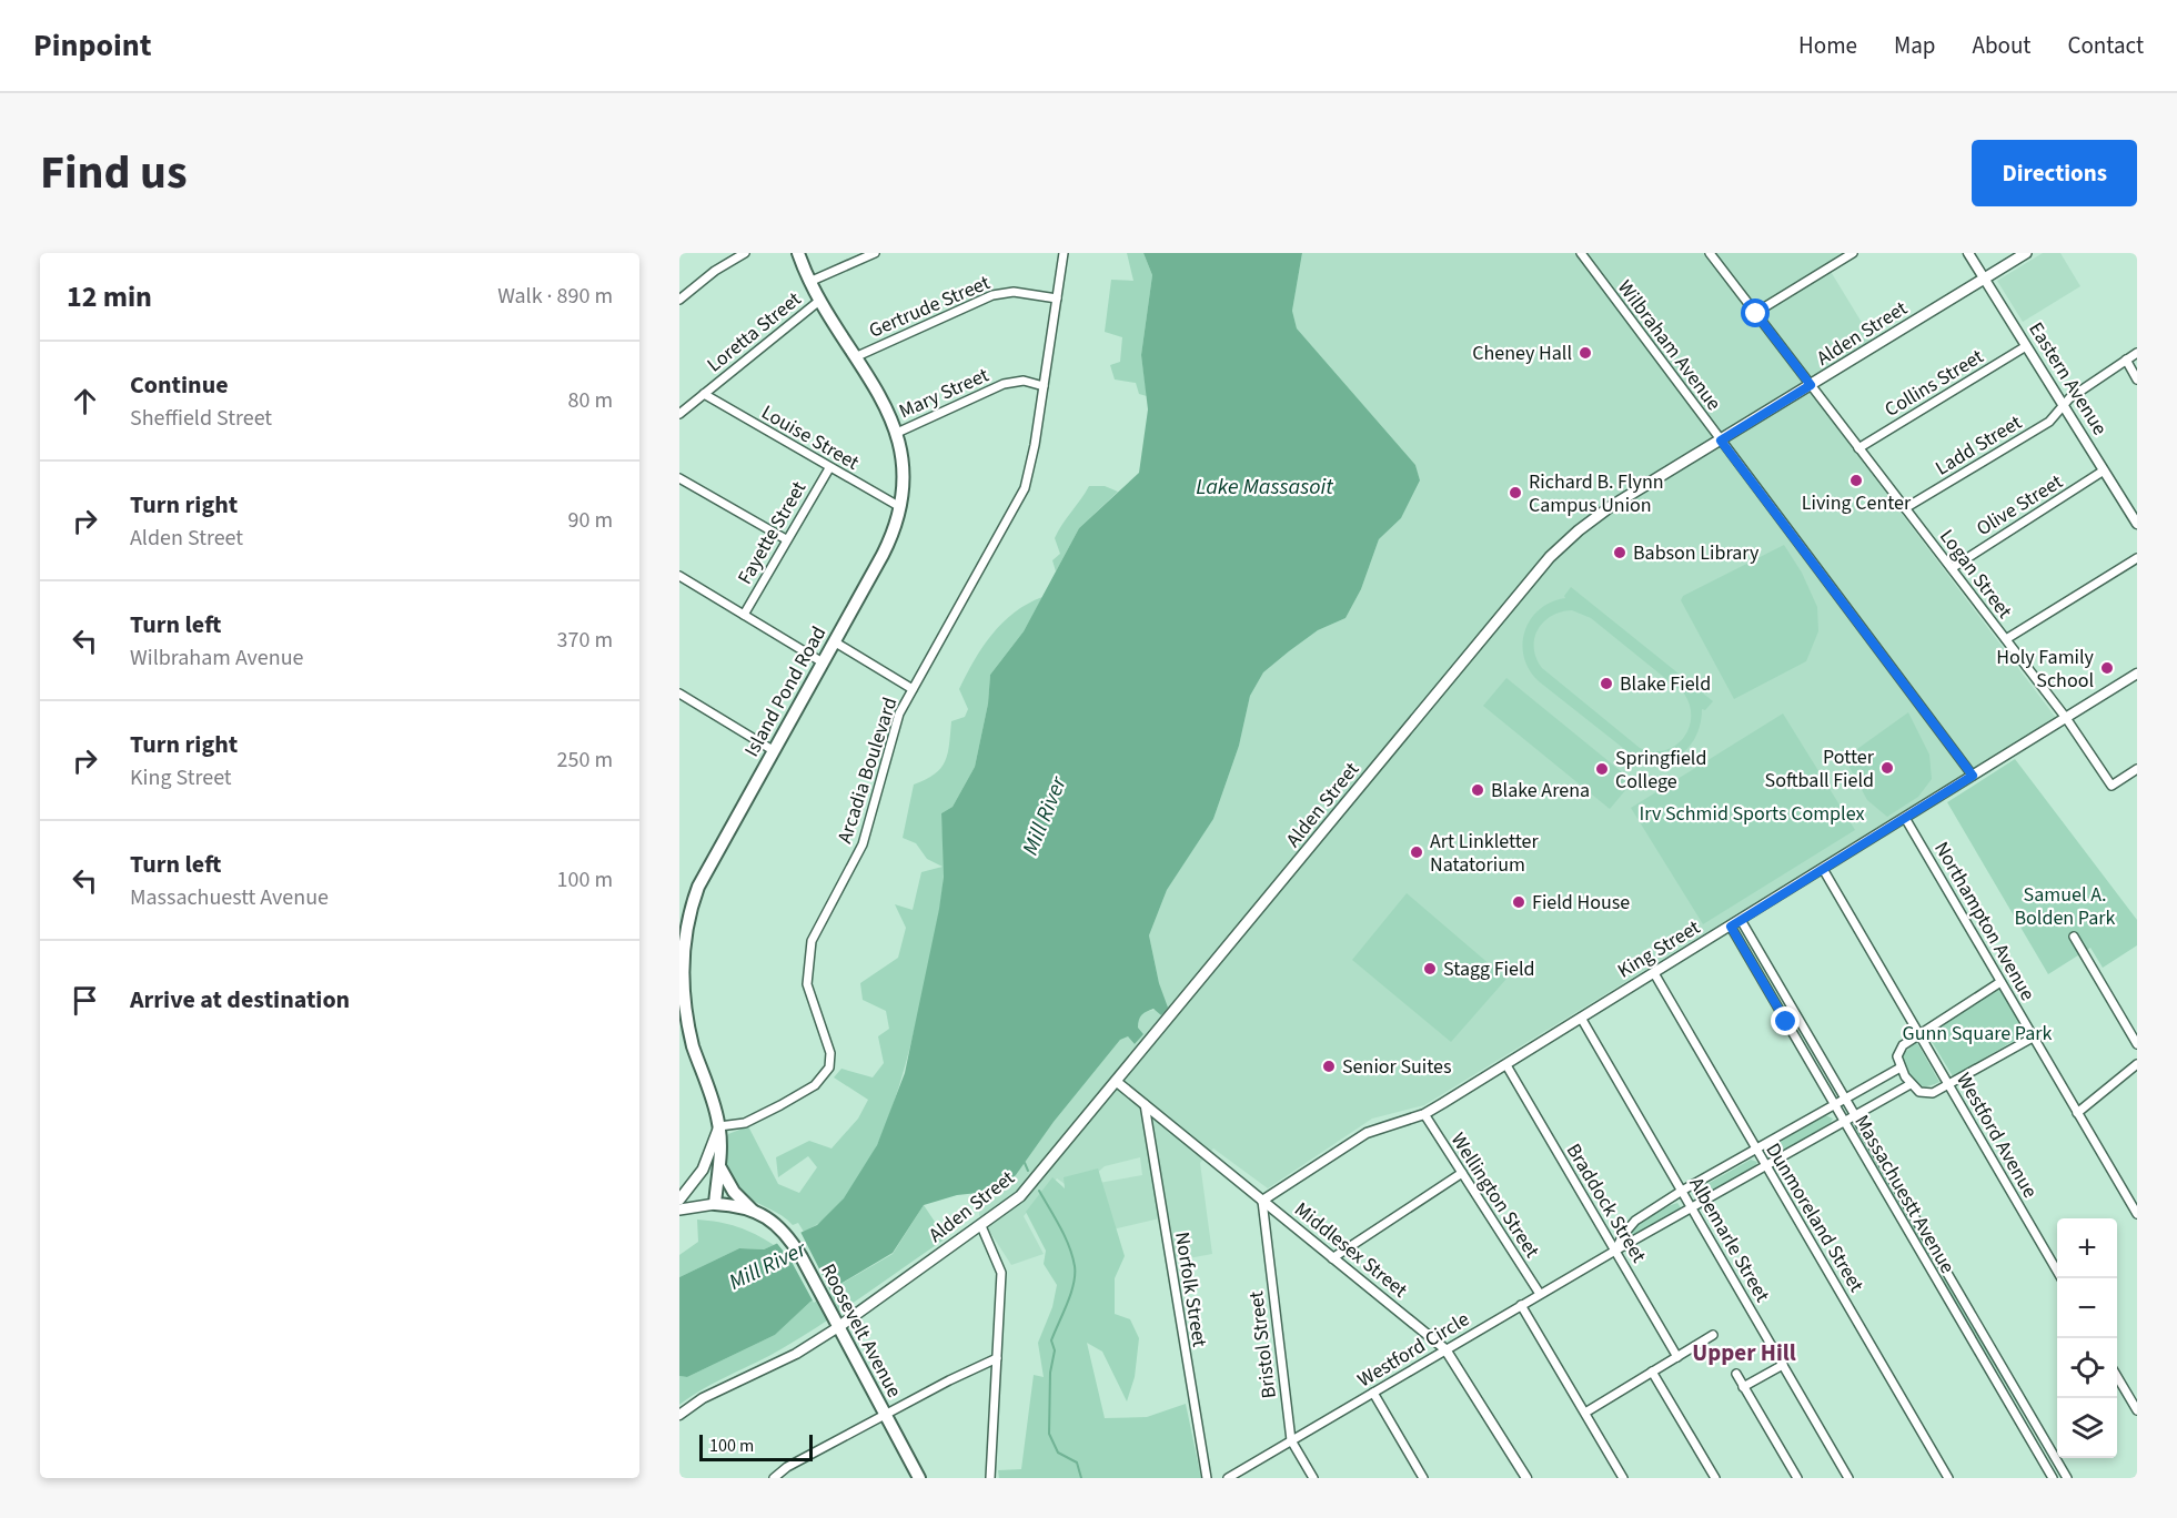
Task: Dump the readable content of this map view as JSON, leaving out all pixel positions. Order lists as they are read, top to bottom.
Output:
{
  "streets": {
    "main road": ["Alden Street", "Island Pond Road", "Roosevelt Avenue"],
    "street": [
      "Gertrude Street",
      "Loretta Street",
      "Wilbraham Avenue",
      "Eastern Avenue",
      "Collins Street",
      "Mary Street",
      "Louise Street",
      "Ladd Street",
      "Olive Street",
      "Fayette Street",
      "Logan Street",
      "Arcadia Boulevard",
      "Northampton Avenue",
      "King Street",
      "Westford Avenue",
      "Massachuestt Avenue",
      "Wellington Street",
      "Braddock Street",
      "Dunmoreland Street",
      "Albemarle Street",
      "Middlesex Street",
      "Norfolk Street",
      "Bristol Street",
      "Westford Circle"
    ]
  },
  "crossings": [
    ["Gertrude Street", "Island Pond Road"],
    ["Gertrude Street", "Arcadia Boulevard"],
    ["Loretta Street", "Louise Street"],
    ["Loretta Street", "Island Pond Road"],
    ["Alden Street", "Wilbraham Avenue"],
    ["Alden Street", "Eastern Avenue"],
    ["Alden Street", "Logan Street"],
    ["Alden Street", "Middlesex Street"],
    ["Alden Street", "Roosevelt Avenue"],
    ["Wilbraham Avenue", "King Street"],
    ["Eastern Avenue", "Collins Street"],
    ["Eastern Avenue", "Ladd Street"],
    ["Eastern Avenue", "Olive Street"],
    ["Collins Street", "Logan Street"],
    ["Mary Street", "Island Pond Road"],
    ["Mary Street", "Arcadia Boulevard"],
    ["Louise Street", "Fayette Street"],
    ["Louise Street", "Island Pond Road"],
    ["Ladd Street", "Logan Street"],
    ["Olive Street", "Logan Street"],
    ["Logan Street", "King Street"],
    ["Island Pond Road", "Arcadia Boulevard"],
    ["Island Pond Road", "Roosevelt Avenue"],
    ["Northampton Avenue", "King Street"],
    ["King Street", "Westford Avenue"],
    ["King Street", "Massachuestt Avenue"],
    ["King Street", "Wellington Street"],
    ["King Street", "Braddock Street"],
    ["King Street", "Dunmoreland Street"],
    ["King Street", "Albemarle Street"],
    ["King Street", "Middlesex Street"],
    ["King Street", "Bristol Street"],
    ["Massachuestt Avenue", "Westford Circle"],
    ["Wellington Street", "Westford Circle"],
    ["Braddock Street", "Westford Circle"],
    ["Dunmoreland Street", "Westford Circle"],
    ["Albemarle Street", "Westford Circle"],
    ["Middlesex Street", "Norfolk Street"],
    ["Middlesex Street", "Bristol Street"],
    ["Middlesex Street", "Westford Circle"],
    ["Bristol Street", "Westford Circle"]
  ],
  "districts": ["Upper Hill"],
  "water": ["Lake Massasoit", "Mill River"],
  "parks": ["Irv Schmid Sports Complex", "Samuel A. Bolden Park", "Gunn Square Park"],
  "places": [
    "Cheney Hall",
    "Living Center",
    "Richard B. Flynn Campus Union",
    "Babson Library",
    "Holy Family School",
    "Blake Field",
    "Potter Softball Field",
    "Springfield College",
    "Blake Arena",
    "Art Linkletter Natatorium",
    "Field House",
    "Stagg Field",
    "Senior Suites"
  ],
  "scale_bar": "100 m",
  "page": {
    "header": "Pinpoint",
    "nav": [
      "Home",
      "Map",
      "About",
      "Contact"
    ],
    "title": "Find us",
    "buttons": "Directions",
    "heading": ["12 min", "Walk · 890 m"],
    "list": [
      ["Continue", "Sheffield Street", "80 m"],
      ["Turn right", "Alden Street", "90 m"],
      ["Turn left", "Wilbraham Avenue", "370 m"],
      ["Turn right", "King Street", "250 m"],
      ["Turn left", "Massachuestt Avenue", "100 m"],
      "Arrive at destination"
    ],
    "map_buttons": ["+", "−"],
    "scale": "100 m"
  }
}
